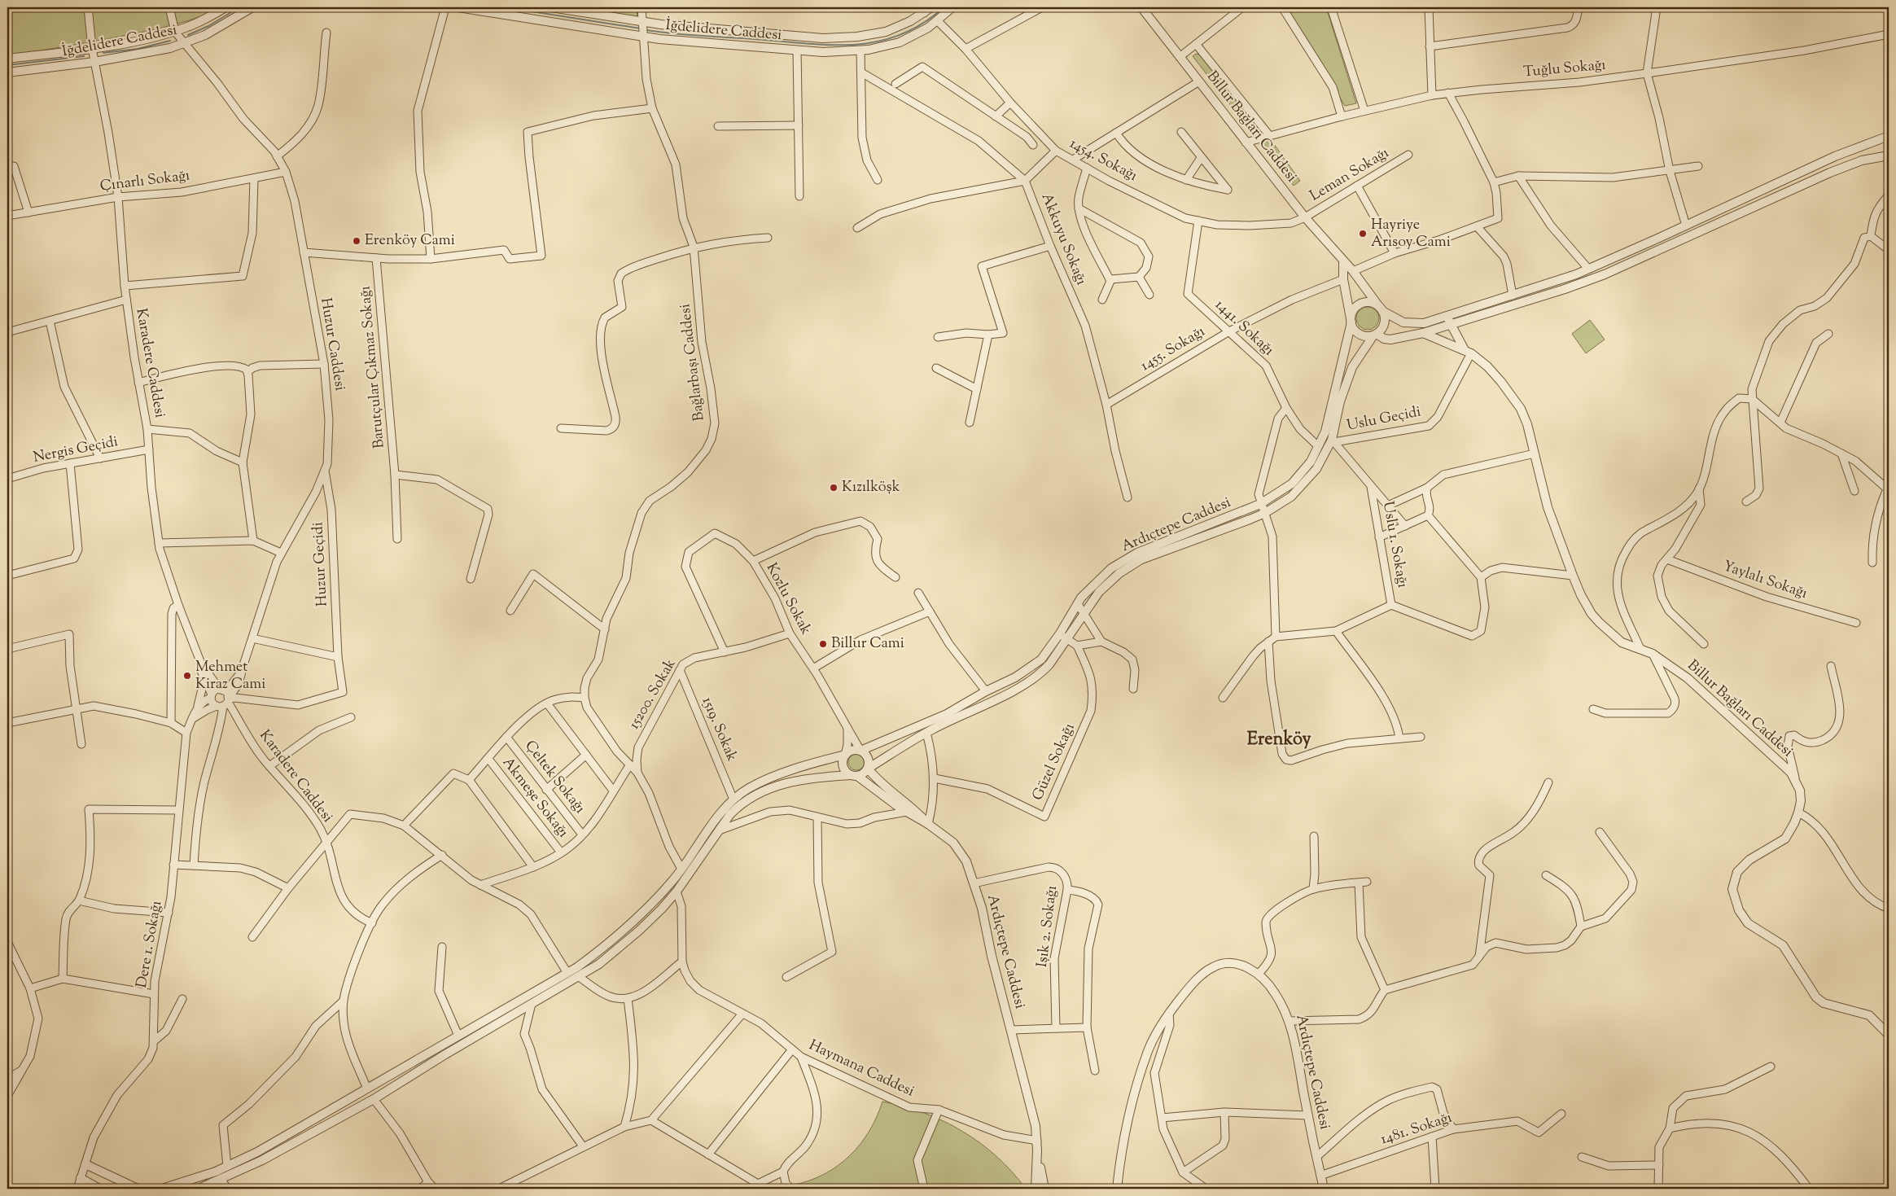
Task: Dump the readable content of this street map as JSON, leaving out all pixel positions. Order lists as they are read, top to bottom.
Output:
{
  "streets": {
    "street": [
      "İğdelidere Caddesi",
      "Tuğlu Sokağı",
      "Billur Bağları Caddesi",
      "1454. Sokağı",
      "Leman Sokağı",
      "Çınarlı Sokağı",
      "Akkuyu Sokağı",
      "1441. Sokağı",
      "Huzur Caddesi",
      "1455. Sokağı",
      "Bağlarbaşı Caddesi",
      "Karadere Caddesi",
      "Barutçular Çıkmaz Sokağı",
      "Uslu Geçidi",
      "Nergis Geçidi",
      "Ardıçtepe Caddesi",
      "Uslu 1. Sokağı",
      "Huzur Geçidi",
      "Yaylalı Sokağı",
      "Kozlu Sokak",
      "15200. Sokak",
      "1519. Sokak",
      "Güzel Sokağı",
      "Çeltek Sokağı",
      "Akmeşe Sokağı",
      "Işık 2. Sokağı",
      "Dere 1. Sokağı",
      "Haymana Caddesi",
      "1481. Sokağı"
    ]
  },
  "crossings": [
    ["İğdelidere Caddesi", "1454. Sokağı"],
    ["İğdelidere Caddesi", "Huzur Caddesi"],
    ["İğdelidere Caddesi", "Bağlarbaşı Caddesi"],
    ["İğdelidere Caddesi", "Karadere Caddesi"],
    ["Tuğlu Sokağı", "Billur Bağları Caddesi"],
    ["Billur Bağları Caddesi", "1454. Sokağı"],
    ["Billur Bağları Caddesi", "Leman Sokağı"],
    ["Billur Bağları Caddesi", "Uslu Geçidi"],
    ["Billur Bağları Caddesi", "Ardıçtepe Caddesi"],
    ["1454. Sokağı", "Leman Sokağı"],
    ["1454. Sokağı", "1441. Sokağı"],
    ["Çınarlı Sokağı", "Huzur Caddesi"],
    ["Çınarlı Sokağı", "Karadere Caddesi"],
    ["Akkuyu Sokağı", "1455. Sokağı"],
    ["1441. Sokağı", "1455. Sokağı"],
    ["1441. Sokağı", "Ardıçtepe Caddesi"],
    ["Huzur Caddesi", "Karadere Caddesi"],
    ["Huzur Caddesi", "Huzur Geçidi"],
    ["Karadere Caddesi", "Nergis Geçidi"],
    ["Karadere Caddesi", "Huzur Geçidi"],
    ["Uslu Geçidi", "Uslu 1. Sokağı"],
    ["Ardıçtepe Caddesi", "Uslu 1. Sokağı"],
    ["Ardıçtepe Caddesi", "Kozlu Sokak"],
    ["Ardıçtepe Caddesi", "Işık 2. Sokağı"],
    ["Ardıçtepe Caddesi", "Haymana Caddesi"],
    ["Ardıçtepe Caddesi", "1481. Sokağı"],
    ["Kozlu Sokak", "15200. Sokak"],
    ["15200. Sokak", "1519. Sokak"]
  ],
  "districts": ["Erenköy"],
  "places": [
    "Hayriye Arısoy Cami",
    "Erenköy Cami",
    "Kızılköşk",
    "Billur Cami",
    "Mehmet Kiraz Cami"
  ]
}
